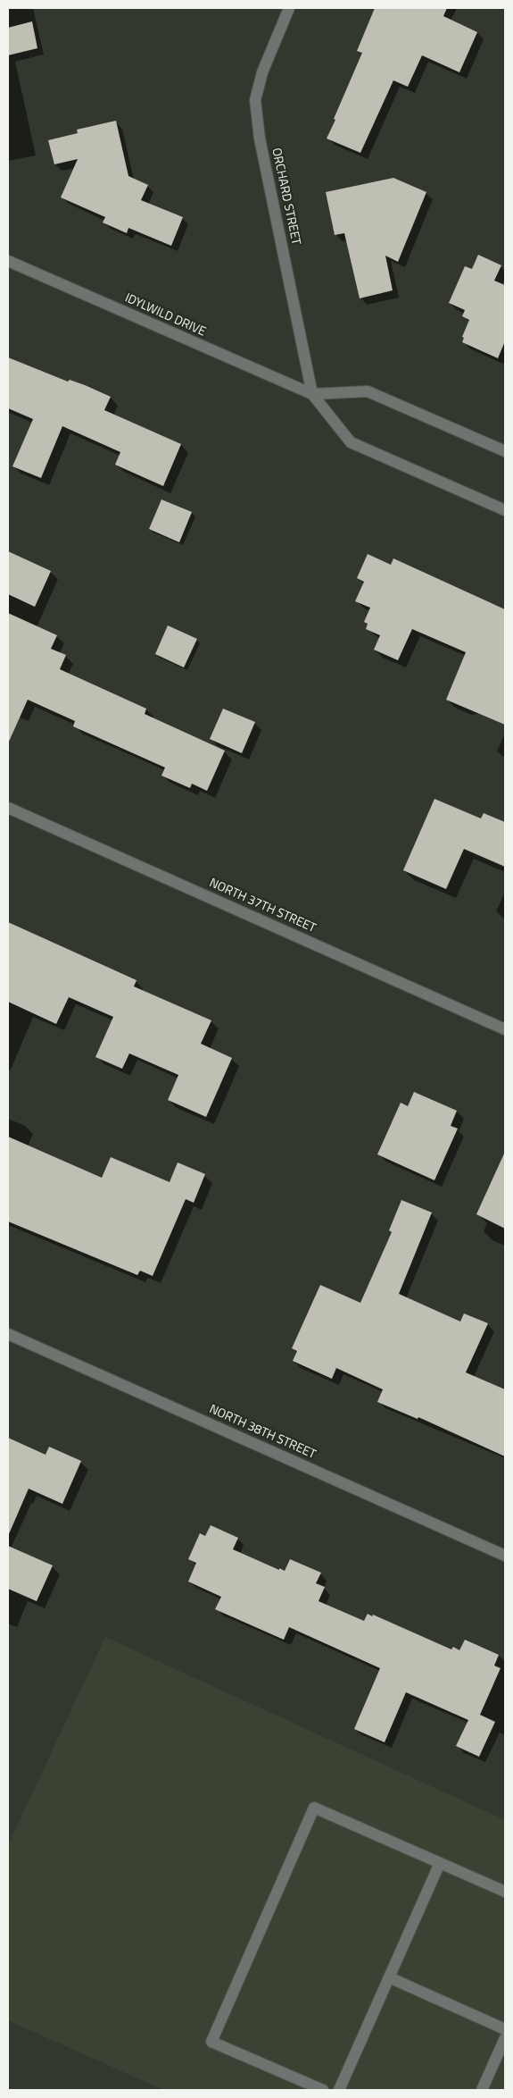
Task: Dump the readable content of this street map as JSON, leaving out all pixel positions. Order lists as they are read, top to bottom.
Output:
{
  "streets": {
    "street": [
      "ORCHARD STREET",
      "IDYLWILD DRIVE",
      "NORTH 37TH STREET",
      "NORTH 38TH STREET"
    ]
  },
  "crossings": [
    ["ORCHARD STREET", "IDYLWILD DRIVE"]
  ]
}
